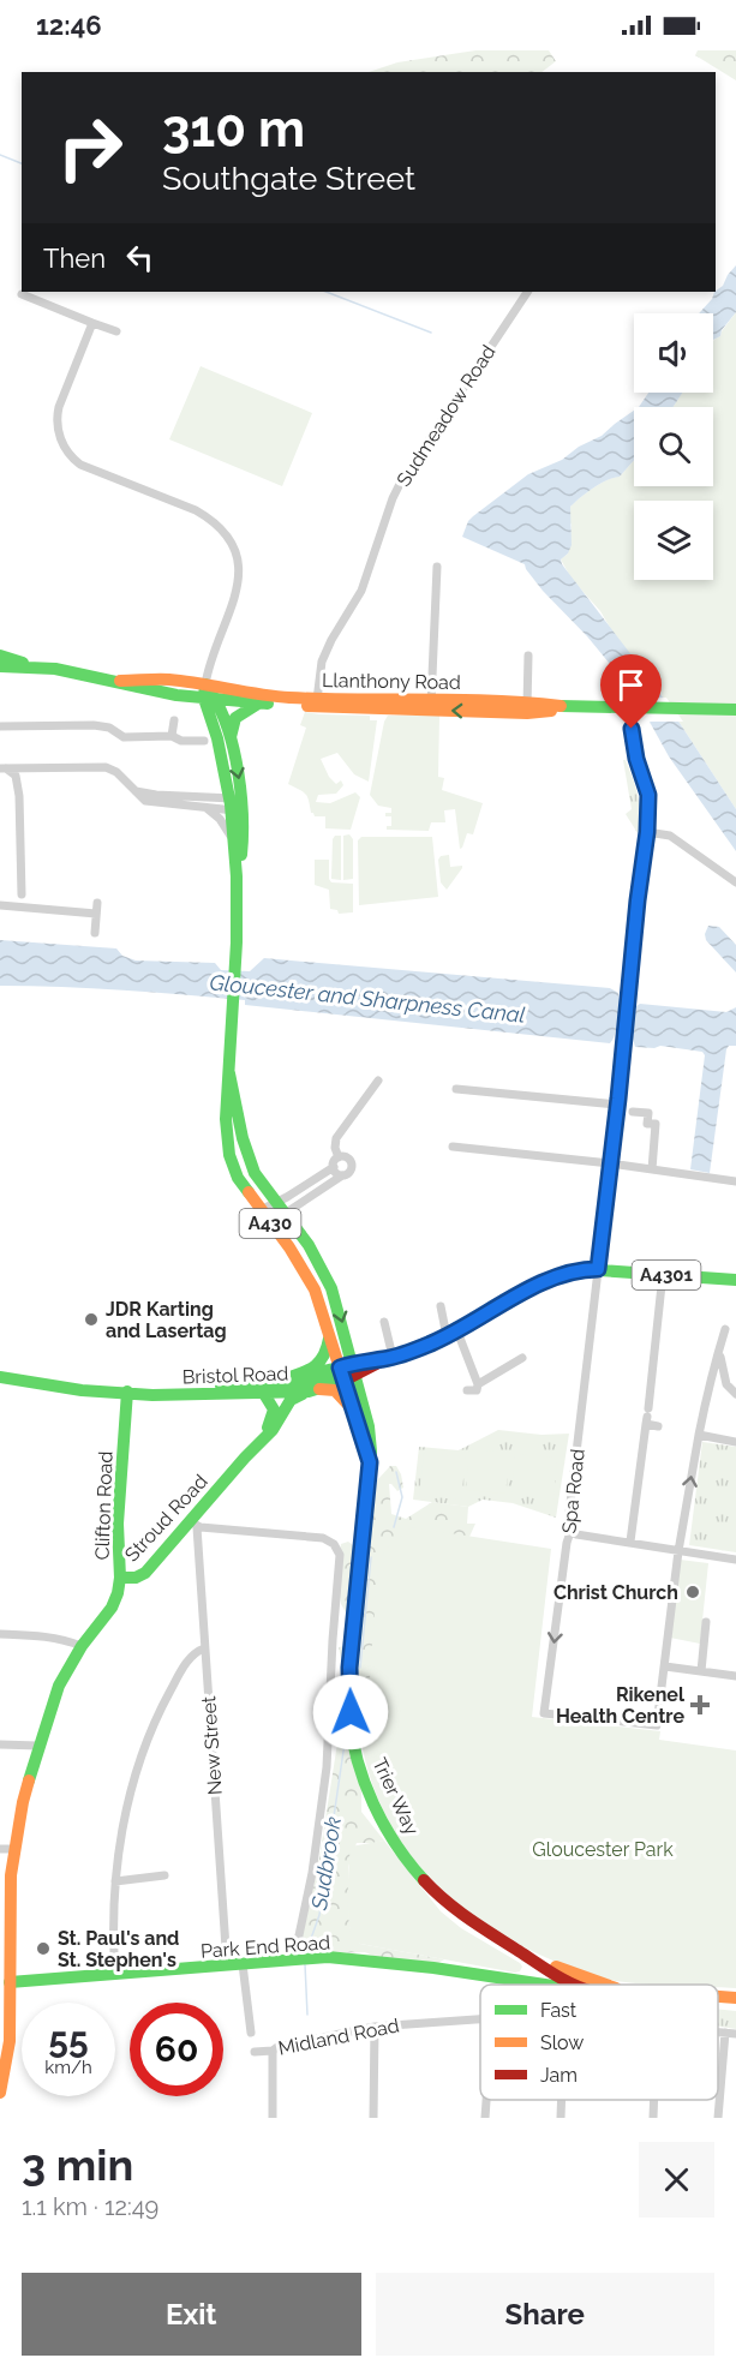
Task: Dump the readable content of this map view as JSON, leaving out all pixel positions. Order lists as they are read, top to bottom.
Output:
{
  "streets": {
    "main road": [
      "Llanthony Road",
      "A430",
      "A4301",
      "Bristol Road",
      "Clifton Road",
      "Stroud Road",
      "Trier Way",
      "Park End Road"
    ],
    "street": [
      "Sudmeadow Road",
      "Spa Road",
      "New Street",
      "Midland Road"
    ]
  },
  "crossings": [
    ["Sudmeadow Road", "Llanthony Road"],
    ["Llanthony Road", "A430"],
    ["A430", "A4301"],
    ["A430", "Bristol Road"],
    ["A430", "Trier Way"],
    ["A4301", "Bristol Road"],
    ["A4301", "Spa Road"],
    ["A4301", "Trier Way"],
    ["Bristol Road", "Clifton Road"],
    ["Bristol Road", "Stroud Road"],
    ["Bristol Road", "Trier Way"],
    ["Clifton Road", "Stroud Road"],
    ["Stroud Road", "New Street"],
    ["Stroud Road", "Park End Road"],
    ["New Street", "Park End Road"]
  ],
  "water": ["Gloucester and Sharpness Canal", "Sudbrook"],
  "parks": ["Gloucester Park"],
  "places": {
    "other": ["JDR Karting and Lasertag", "Christ Church", "St. Paul's and St. Stephen's"],
    "health": ["Rikenel Health Centre"]
  },
  "legend": ["Fast", "Slow", "Jam"],
  "page": {
    "status": "12:46",
    "turn": ["310 m", "Southgate Street"],
    "then": "Then",
    "speed": "55 km/h",
    "limit": "60",
    "heading": ["3 min", "1.1 km · 12:49"],
    "buttons": ["Exit", "Share"]
  }
}
